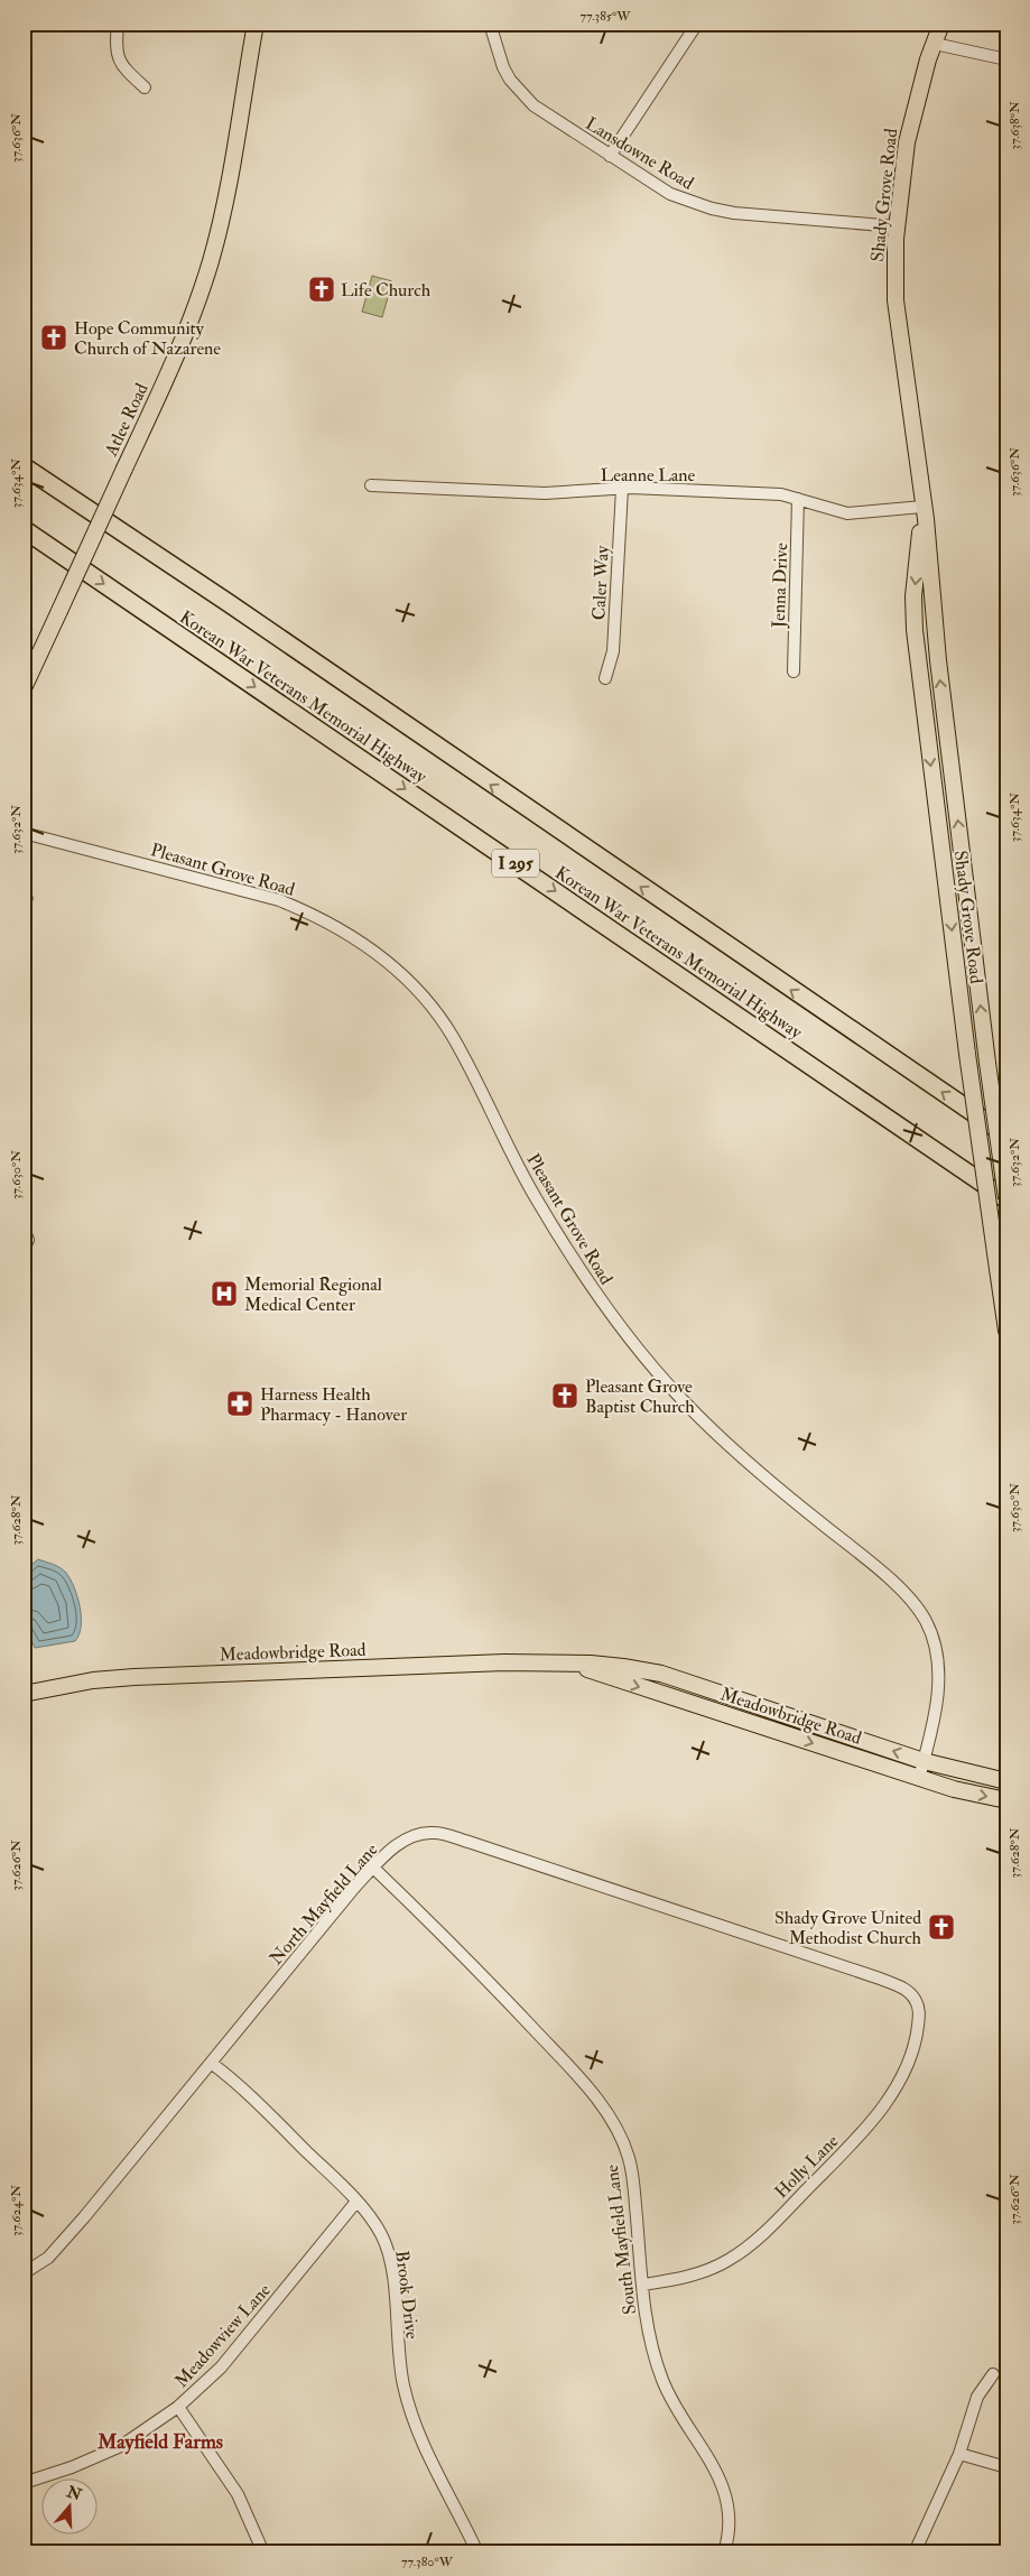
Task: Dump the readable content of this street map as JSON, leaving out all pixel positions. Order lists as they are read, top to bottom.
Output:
{
  "streets": {
    "highway": ["Korean War Veterans Memorial Highway", "I 295"],
    "main road": ["Shady Grove Road", "Atlee Road", "Meadowbridge Road"],
    "street": [
      "Lansdowne Road",
      "Leanne Lane",
      "Caler Way",
      "Jenna Drive",
      "Pleasant Grove Road",
      "North Mayfield Lane",
      "Holly Lane",
      "South Mayfield Lane",
      "Brook Drive",
      "Meadowview Lane"
    ]
  },
  "crossings": [
    ["Lansdowne Road", "Shady Grove Road"],
    ["Shady Grove Road", "Leanne Lane"],
    ["Shady Grove Road", "Korean War Veterans Memorial Highway"],
    ["Leanne Lane", "Caler Way"],
    ["Leanne Lane", "Jenna Drive"],
    ["Pleasant Grove Road", "Meadowbridge Road"],
    ["North Mayfield Lane", "Holly Lane"],
    ["North Mayfield Lane", "South Mayfield Lane"],
    ["North Mayfield Lane", "Brook Drive"],
    ["Holly Lane", "South Mayfield Lane"],
    ["Brook Drive", "Meadowview Lane"]
  ],
  "districts": ["Mayfield Farms"],
  "places": {
    "church": [
      "Life Church",
      "Hope Community Church of Nazarene",
      "Pleasant Grove Baptist Church",
      "Shady Grove United Methodist Church"
    ],
    "hospital": ["Memorial Regional Medical Center"],
    "pharmacy": ["Harness Health Pharmacy - Hanover"]
  },
  "north": "top",
  "coordinates": [
    "77.385°W",
    "37.638°N",
    "37.636°N",
    "37.634°N",
    "37.632°N",
    "37.630°N",
    "37.628°N",
    "37.626°N",
    "37.624°N",
    "77.380°W"
  ]
}
